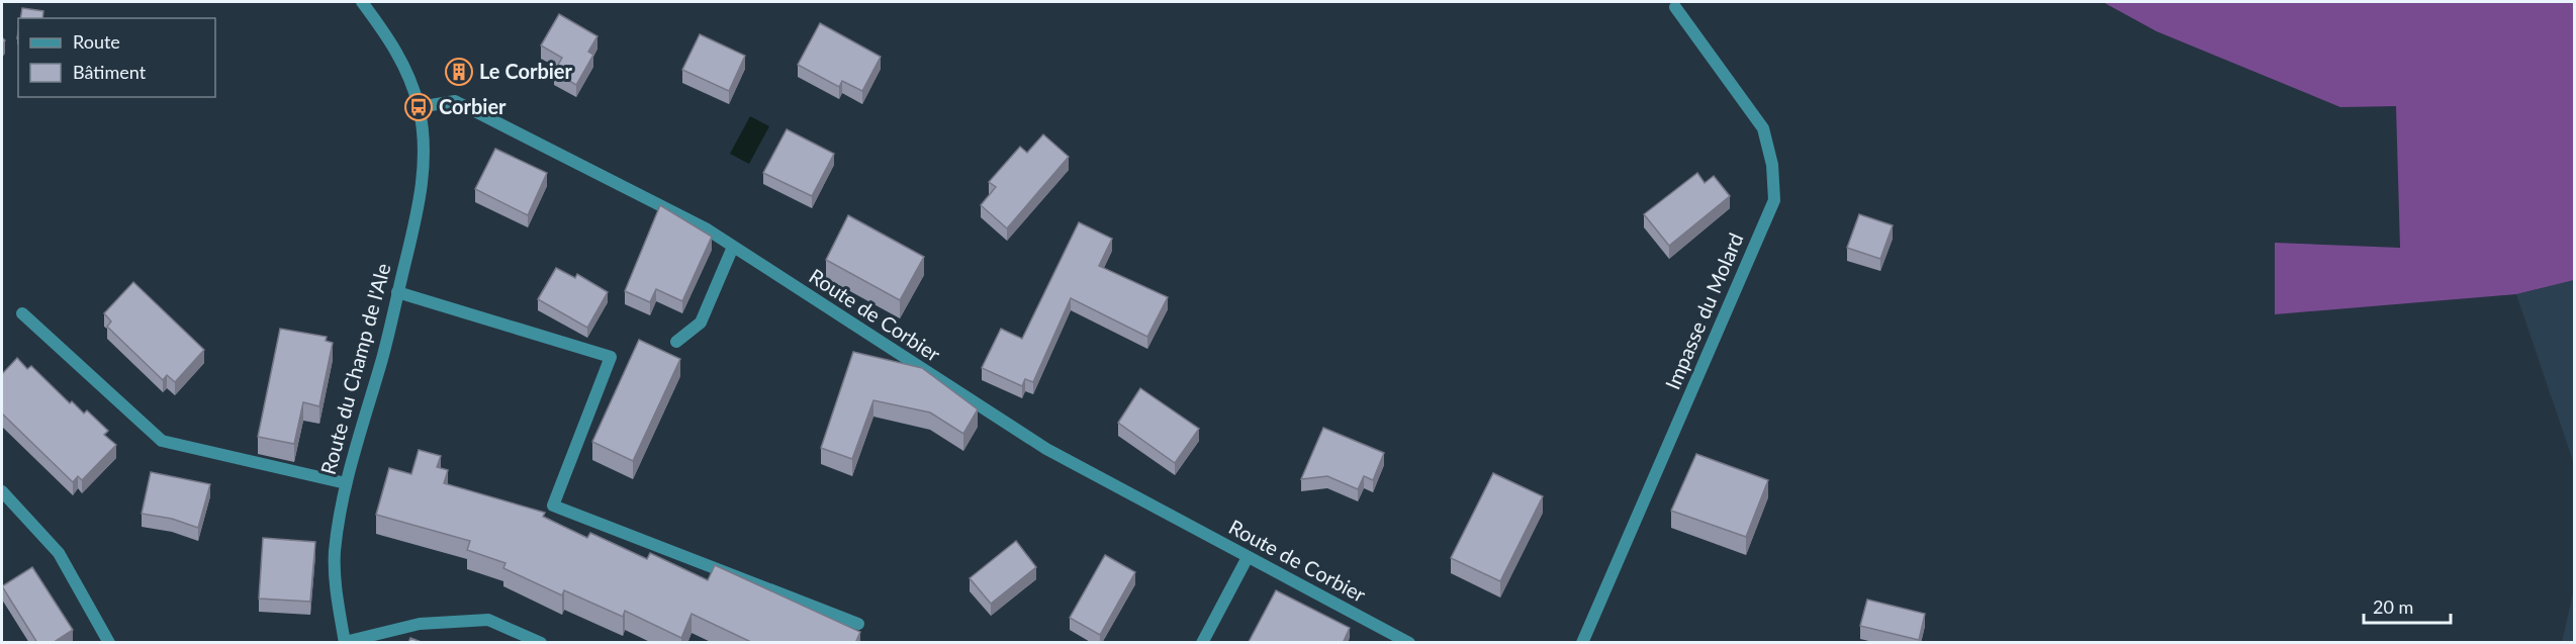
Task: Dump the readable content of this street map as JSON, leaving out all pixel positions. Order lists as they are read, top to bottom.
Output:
{
  "streets": {
    "street": ["Impasse du Molard", "Route de Corbier", "Route du Champ de l'Ale"]
  },
  "crossings": [
    ["Route de Corbier", "Route du Champ de l'Ale"]
  ],
  "places": {
    "building": ["Le Corbier"],
    "bus stop": ["Corbier"]
  },
  "legend": ["Route", "Bâtiment"],
  "scale_bar": "20 m"
}
